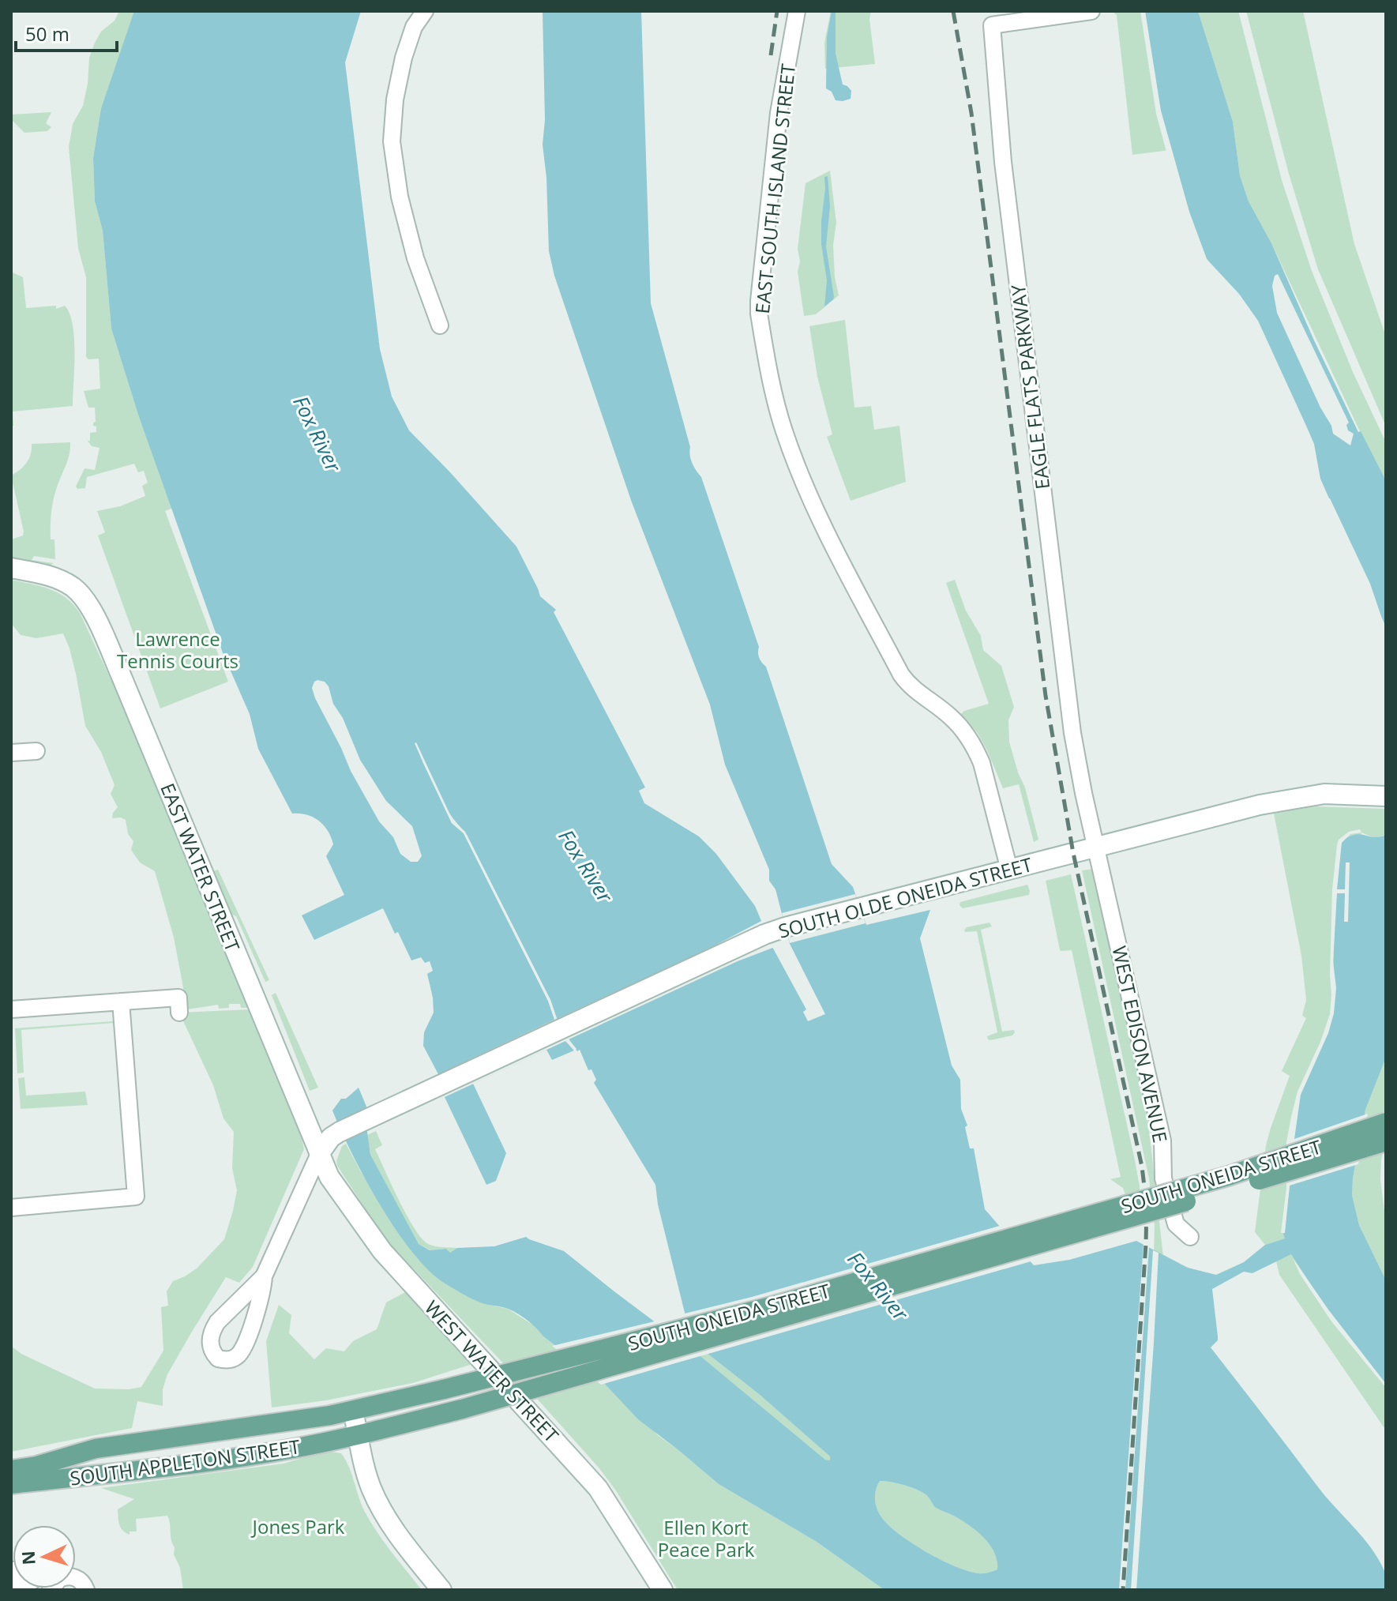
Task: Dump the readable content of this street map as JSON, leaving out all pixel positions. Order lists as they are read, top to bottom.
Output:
{
  "streets": {
    "main road": ["SOUTH ONEIDA STREET", "SOUTH APPLETON STREET"],
    "street": [
      "EAST SOUTH ISLAND STREET",
      "EAGLE FLATS PARKWAY",
      "EAST WATER STREET",
      "SOUTH OLDE ONEIDA STREET",
      "WEST EDISON AVENUE",
      "WEST WATER STREET"
    ]
  },
  "crossings": [
    ["EAST SOUTH ISLAND STREET", "SOUTH OLDE ONEIDA STREET"],
    ["EAGLE FLATS PARKWAY", "SOUTH OLDE ONEIDA STREET"],
    ["EAGLE FLATS PARKWAY", "WEST EDISON AVENUE"],
    ["EAST WATER STREET", "SOUTH OLDE ONEIDA STREET"],
    ["EAST WATER STREET", "WEST WATER STREET"],
    ["SOUTH OLDE ONEIDA STREET", "WEST EDISON AVENUE"],
    ["SOUTH OLDE ONEIDA STREET", "WEST WATER STREET"],
    ["SOUTH ONEIDA STREET", "SOUTH APPLETON STREET"]
  ],
  "water": ["Fox River"],
  "parks": ["Lawrence Tennis Courts", "Jones Park", "Ellen Kort Peace Park"],
  "scale_bar": "50 m",
  "north": "left"
}
